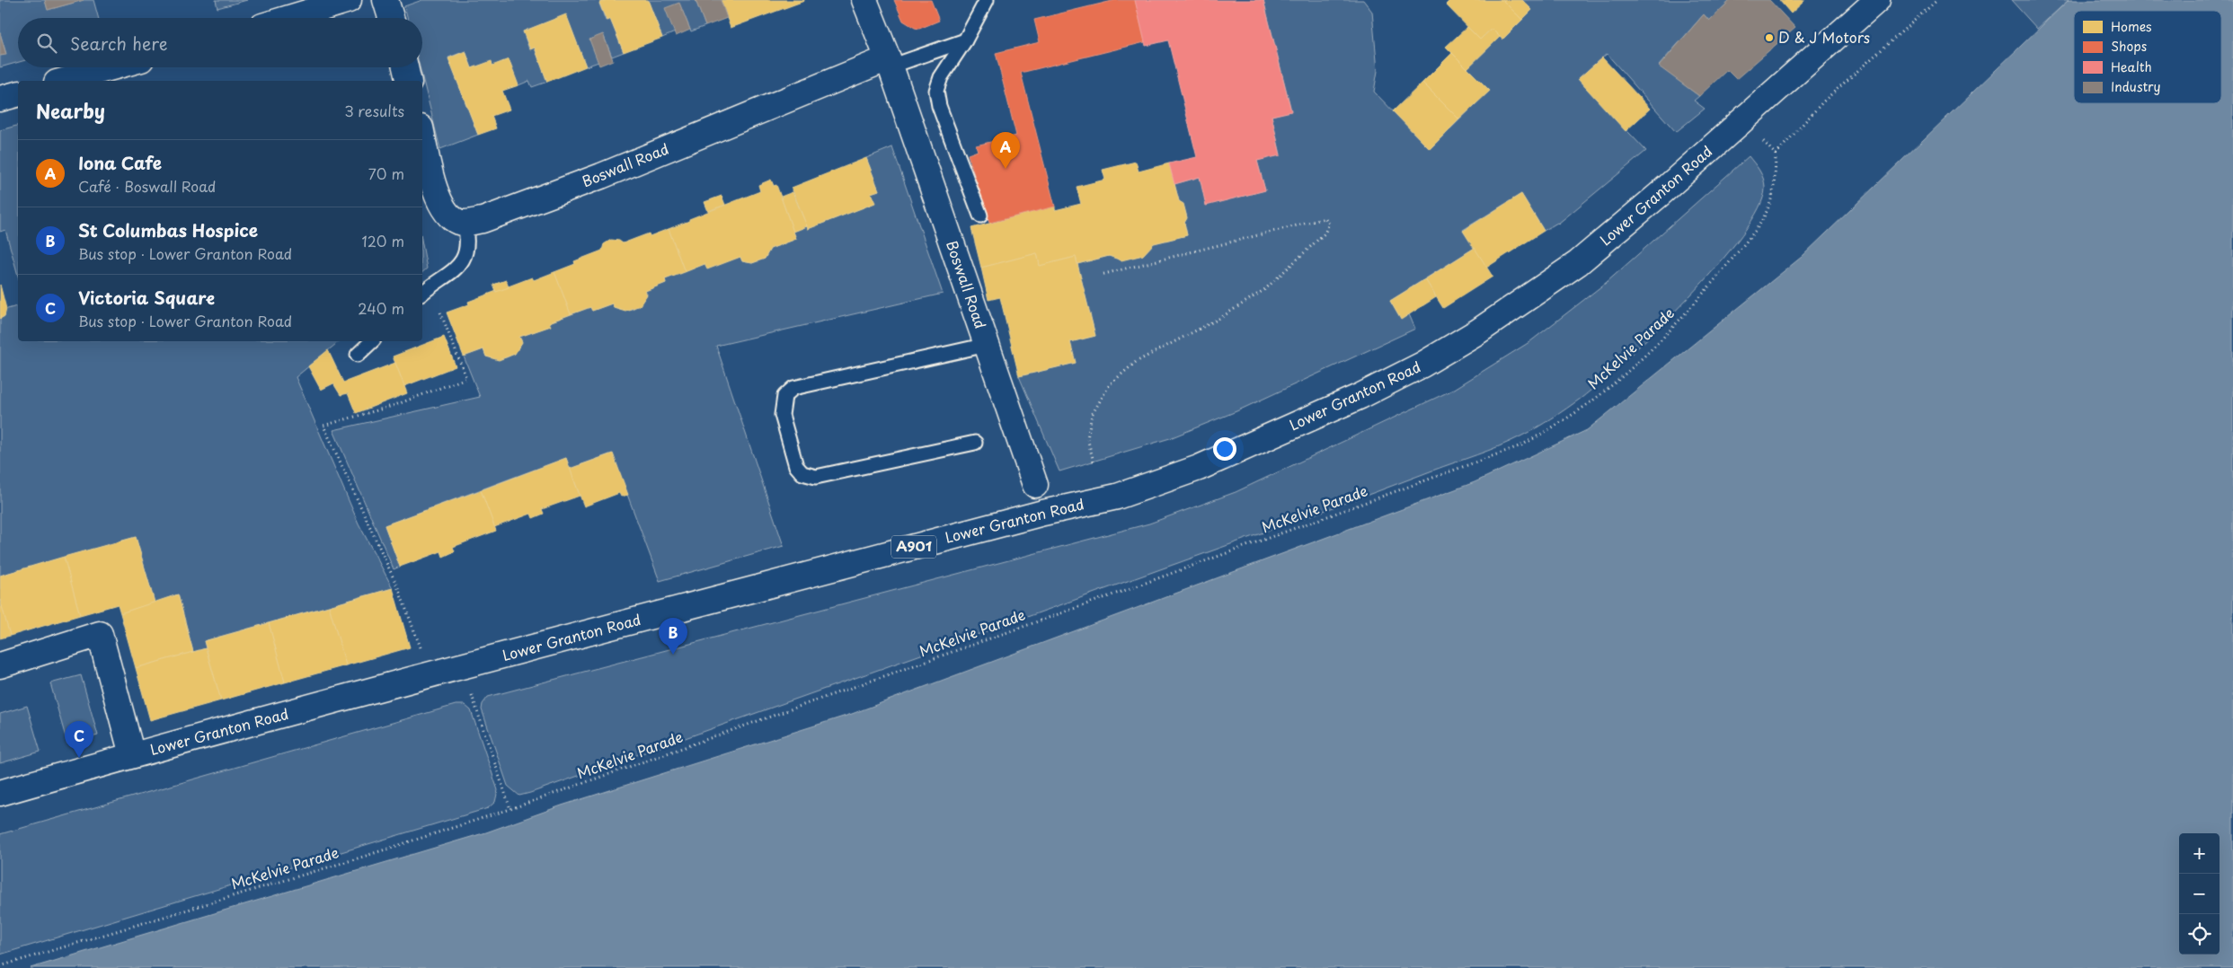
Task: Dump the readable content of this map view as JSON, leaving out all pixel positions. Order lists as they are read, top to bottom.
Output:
{
  "streets": {
    "main road": ["Boswall Road", "Lower Granton Road", "A901"],
    "path": ["McKelvie Parade"]
  },
  "places": ["D & J Motors"],
  "legend": [
    "Homes",
    "Shops",
    "Health",
    "Industry"
  ],
  "page": {
    "search": "Search here",
    "heading": ["Nearby", "3 results"],
    "pins": ["A", "B", "C"],
    "list": [
      {
        "mark": "A",
        "name": "Iona Cafe",
        "note": "Café · Boswall Road",
        "value": "70 m"
      },
      {
        "mark": "B",
        "name": "St Columbas Hospice",
        "note": "Bus stop · Lower Granton Road",
        "value": "120 m"
      },
      {
        "mark": "C",
        "name": "Victoria Square",
        "note": "Bus stop · Lower Granton Road",
        "value": "240 m"
      }
    ],
    "map_buttons": ["+", "−"]
  }
}
